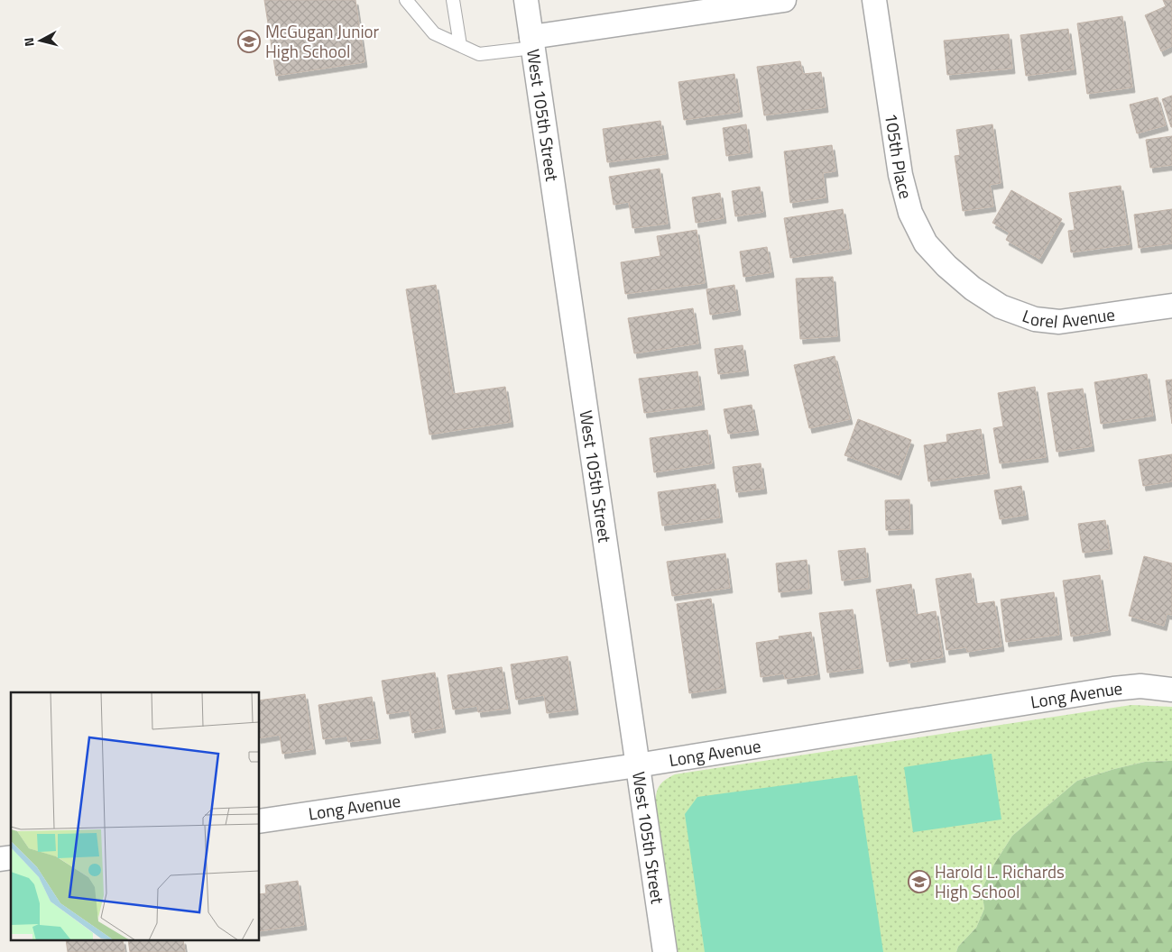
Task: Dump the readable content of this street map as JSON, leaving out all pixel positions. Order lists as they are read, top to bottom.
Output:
{
  "streets": {
    "street": [
      "West 105th Street",
      "105th Place",
      "Lorel Avenue",
      "Long Avenue"
    ]
  },
  "crossings": [
    ["West 105th Street", "Long Avenue"],
    ["105th Place", "Lorel Avenue"]
  ],
  "places": {
    "school or university": ["McGugan Junior High School", "Harold L. Richards High School"]
  },
  "north": "left"
}
